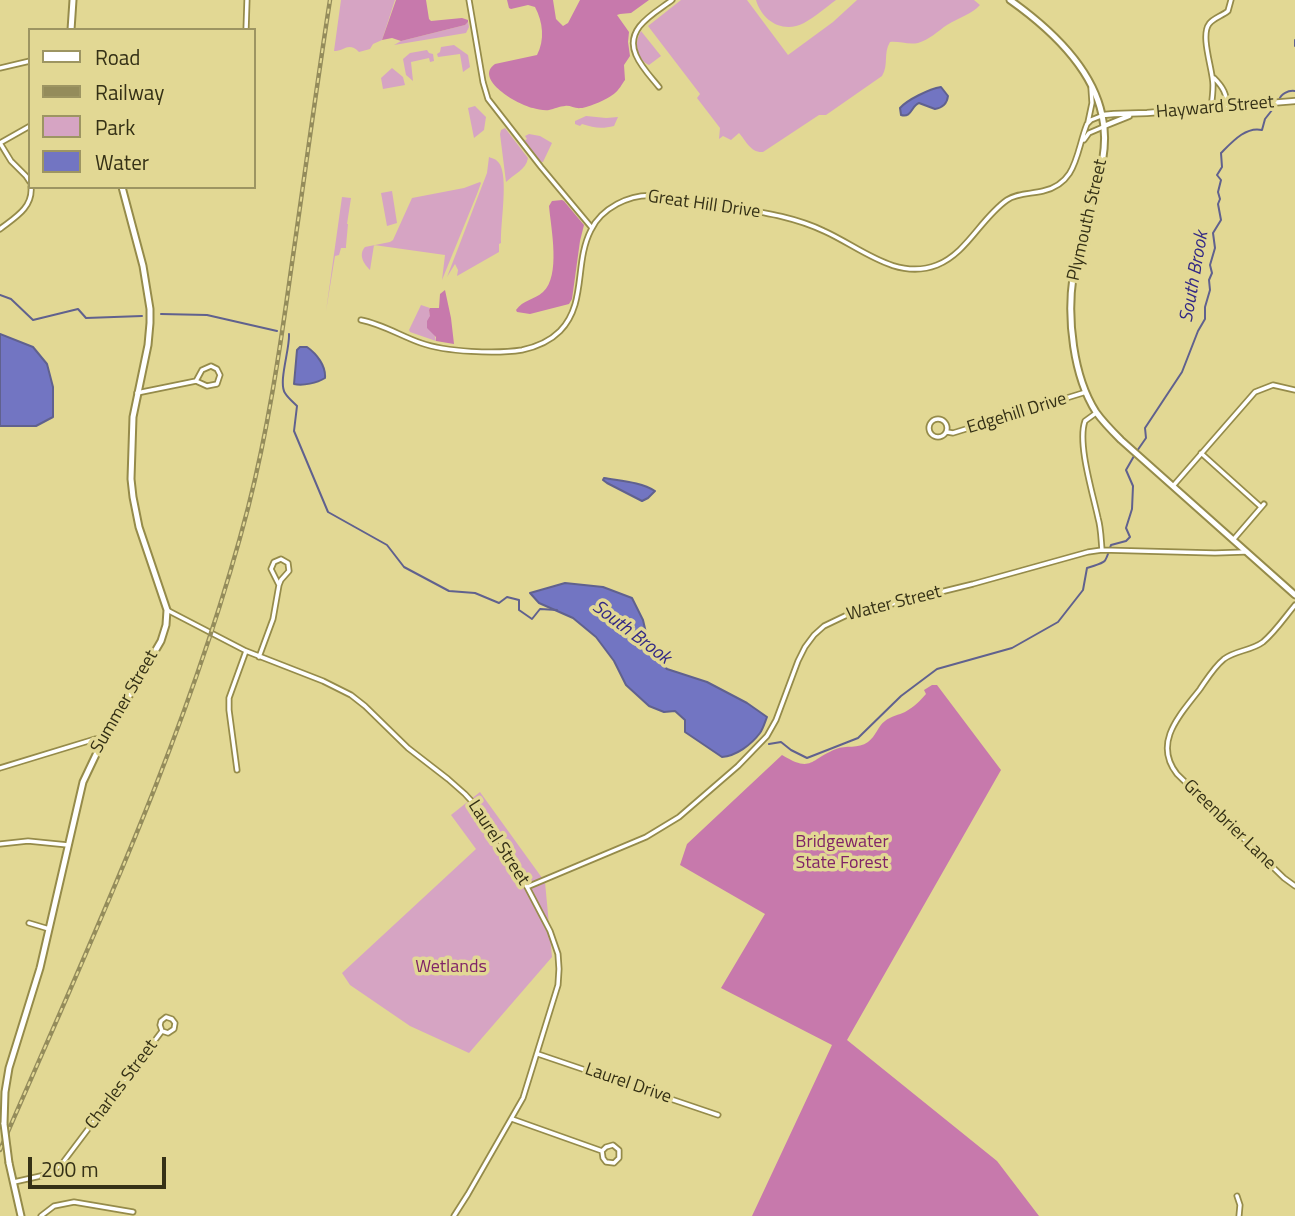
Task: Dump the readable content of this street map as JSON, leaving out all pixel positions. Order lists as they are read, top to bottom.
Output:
{
  "streets": {
    "main road": ["Plymouth Street", "Summer Street"],
    "street": [
      "Hayward Street",
      "Great Hill Drive",
      "Edgehill Drive",
      "Water Street",
      "Greenbrier Lane",
      "Laurel Street",
      "Laurel Drive",
      "Charles Street"
    ]
  },
  "crossings": [
    ["Hayward Street", "Great Hill Drive"],
    ["Hayward Street", "Plymouth Street"],
    ["Great Hill Drive", "Plymouth Street"],
    ["Plymouth Street", "Edgehill Drive"],
    ["Plymouth Street", "Water Street"],
    ["Water Street", "Laurel Street"],
    ["Summer Street", "Laurel Street"],
    ["Summer Street", "Charles Street"],
    ["Laurel Street", "Laurel Drive"]
  ],
  "water": ["South Brook"],
  "parks": ["Bridgewater State Forest", "Wetlands"],
  "legend": [
    "Road",
    "Railway",
    "Park",
    "Water"
  ],
  "scale_bar": "200 m"
}
